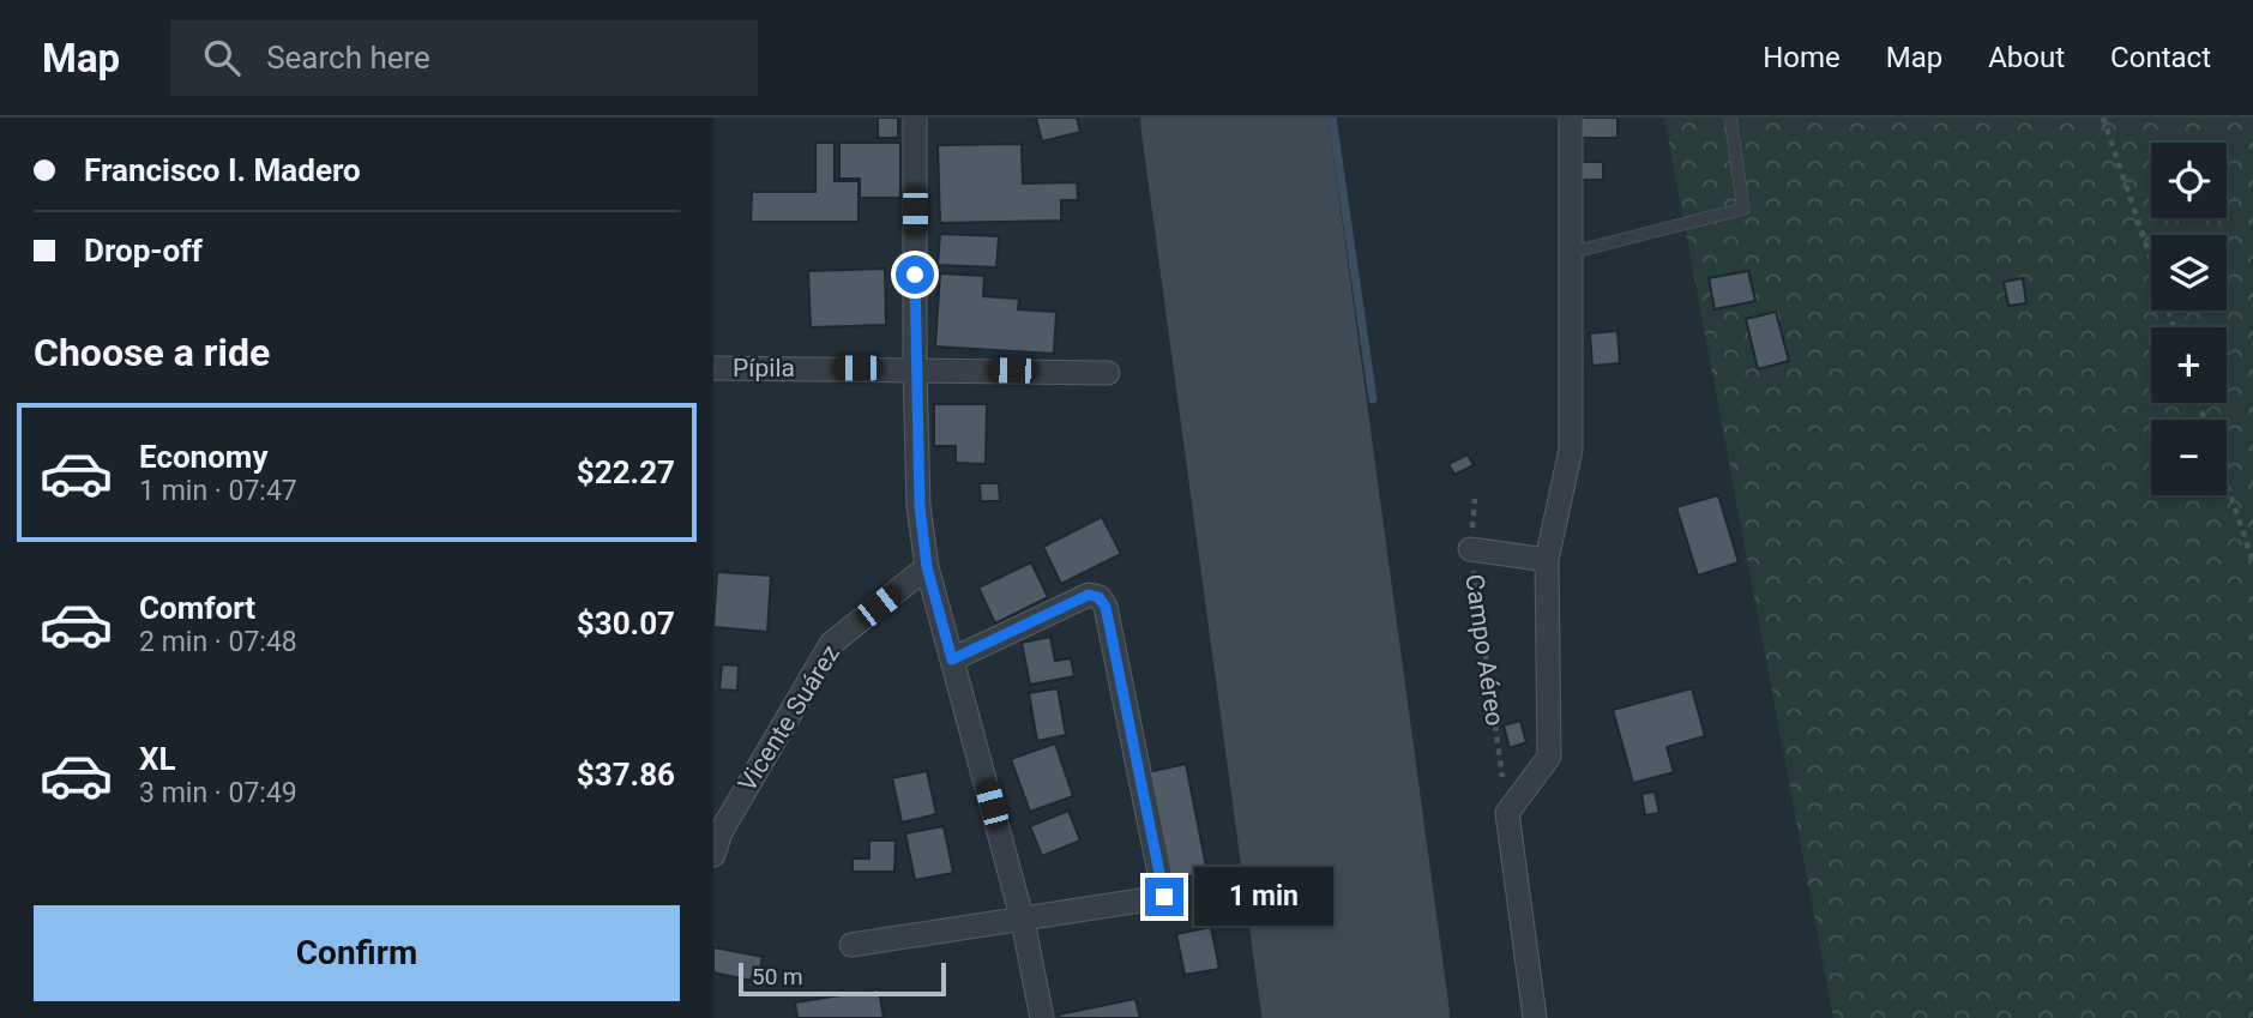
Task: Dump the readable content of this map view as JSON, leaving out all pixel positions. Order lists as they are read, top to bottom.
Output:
{
  "streets": {
    "street": ["Pípila", "Campo Aéreo", "Vicente Suárez"]
  },
  "scale_bar": "50 m",
  "page": {
    "header": "Map",
    "search": "Search here",
    "nav": [
      "Home",
      "Map",
      "About",
      "Contact"
    ],
    "banner": ["Francisco I. Madero", "Drop-off"],
    "map_buttons": ["+", "−"],
    "heading": "Choose a ride",
    "list": [
      {
        "name": "Economy",
        "note": "1 min · 07:47",
        "value": "$22.27"
      },
      {
        "name": "Comfort",
        "note": "2 min · 07:48",
        "value": "$30.07"
      },
      {
        "name": "XL",
        "note": "3 min · 07:49",
        "value": "$37.86"
      }
    ],
    "bubble": "1 min",
    "buttons": "Confirm",
    "scale": "50 m"
  }
}
